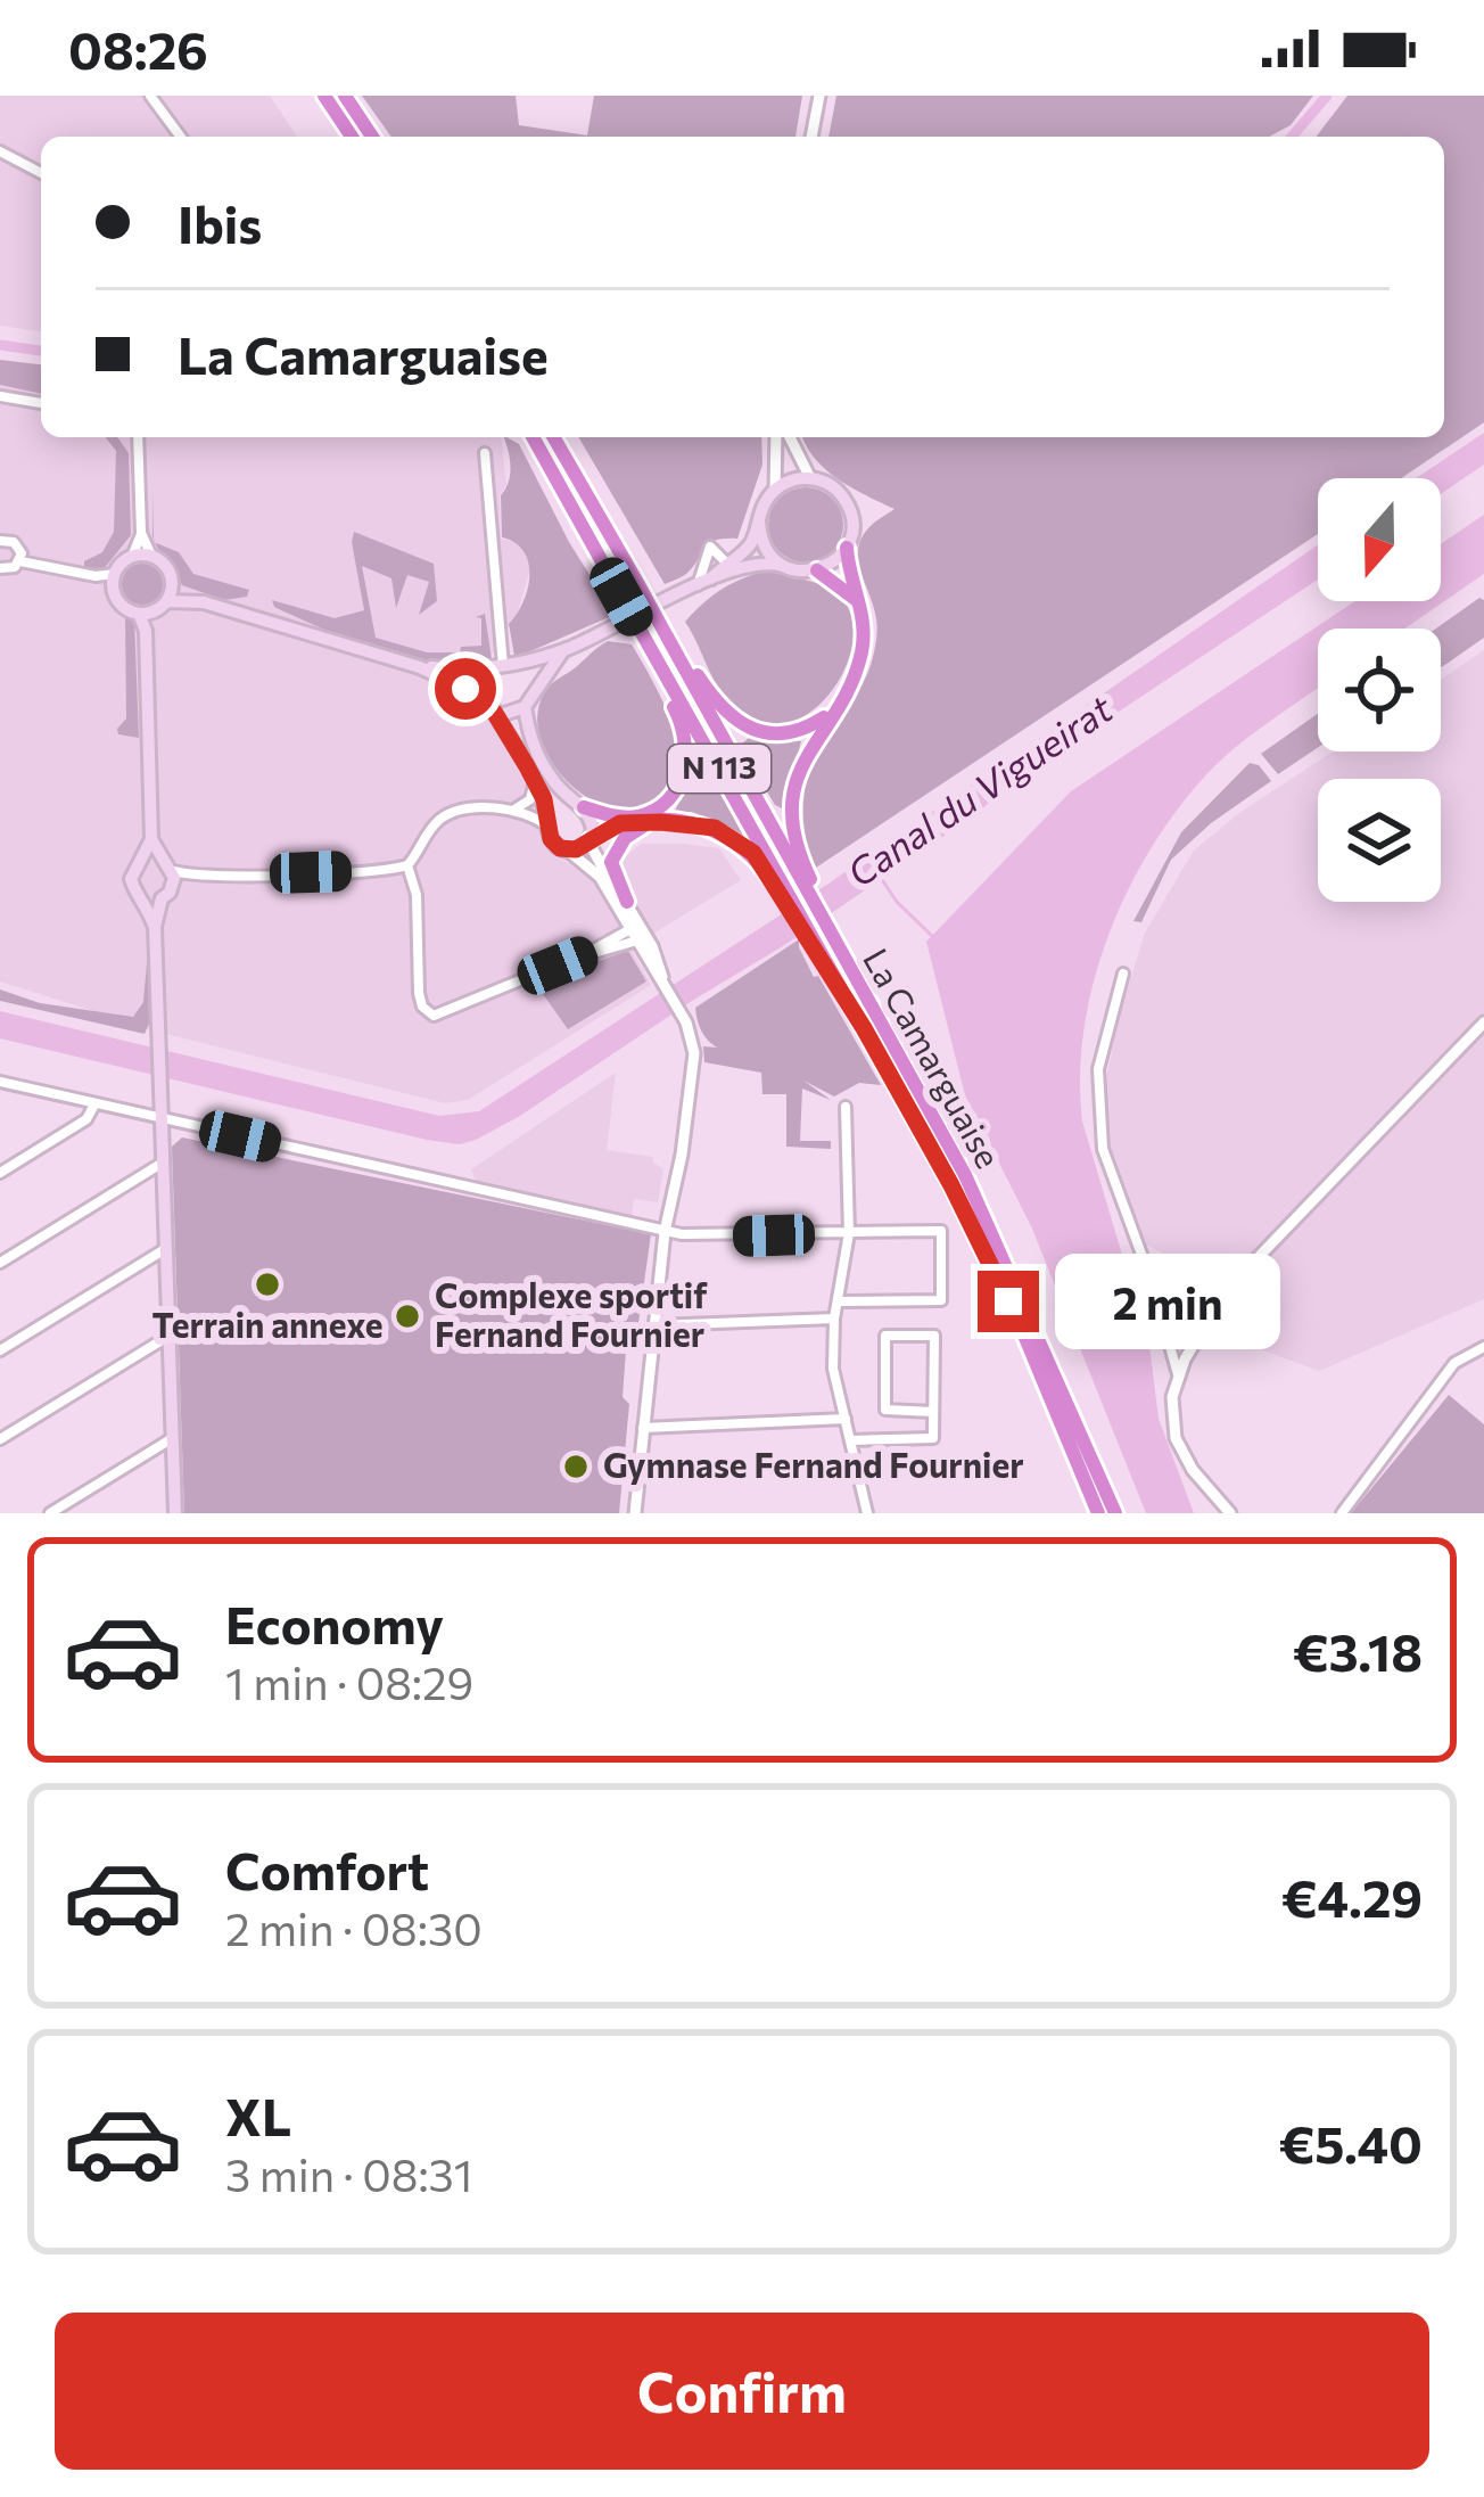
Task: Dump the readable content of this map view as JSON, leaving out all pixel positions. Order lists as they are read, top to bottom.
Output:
{
  "streets": {
    "highway": ["N 113", "La Camarguaise"]
  },
  "water": ["Canal du Vigueirat"],
  "places": ["Terrain annexe", "Complexe sportif Fernand Fournier", "Gymnase Fernand Fournier"],
  "north": "bottom",
  "page": {
    "status": "08:26",
    "banner": ["Ibis", "La Camarguaise"],
    "bubble": "2 min",
    "list": [
      {
        "name": "Economy",
        "note": "1 min · 08:29",
        "value": "€3.18"
      },
      {
        "name": "Comfort",
        "note": "2 min · 08:30",
        "value": "€4.29"
      },
      {
        "name": "XL",
        "note": "3 min · 08:31",
        "value": "€5.40"
      }
    ],
    "buttons": "Confirm"
  }
}
